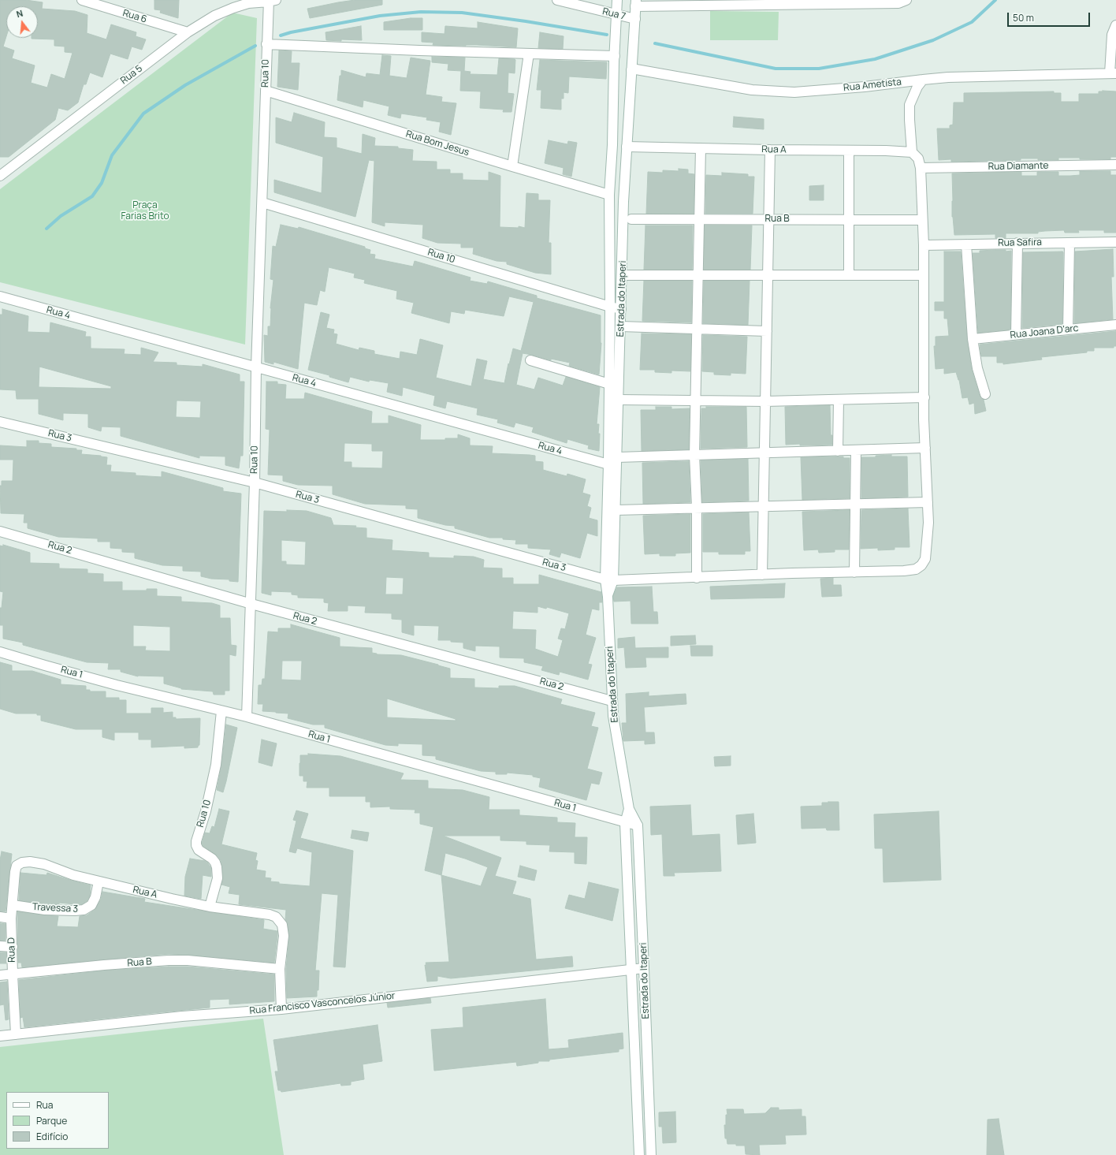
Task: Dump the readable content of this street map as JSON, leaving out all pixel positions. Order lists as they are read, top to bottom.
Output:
{
  "streets": {
    "street": [
      "Rua 7",
      "Rua 6",
      "Rua 10",
      "Rua 5",
      "Rua Ametista",
      "Rua Bom Jesus",
      "Rua A",
      "Rua Diamante",
      "Rua B",
      "Rua Safira",
      "Estrada do Itaperi",
      "Rua 4",
      "Rua Joana D'arc",
      "Rua 3",
      "Rua 2",
      "Rua 1",
      "Travessa 3",
      "Rua D",
      "Rua Francisco Vasconcelos Júnior"
    ]
  },
  "crossings": [
    ["Rua 7", "Estrada do Itaperi"],
    ["Rua 6", "Rua 5"],
    ["Rua 10", "Rua 5"],
    ["Rua 10", "Rua Bom Jesus"],
    ["Rua 10", "Rua A"],
    ["Rua 10", "Estrada do Itaperi"],
    ["Rua 10", "Rua 4"],
    ["Rua 10", "Rua 3"],
    ["Rua 10", "Rua 2"],
    ["Rua 10", "Rua 1"],
    ["Rua Ametista", "Estrada do Itaperi"],
    ["Rua Ametista", "Rua 3"],
    ["Rua Bom Jesus", "Estrada do Itaperi"],
    ["Rua A", "Rua Diamante"],
    ["Rua A", "Rua B"],
    ["Rua A", "Estrada do Itaperi"],
    ["Rua A", "Rua 3"],
    ["Rua A", "Travessa 3"],
    ["Rua A", "Rua D"],
    ["Rua Diamante", "Rua 3"],
    ["Rua B", "Rua 3"],
    ["Rua B", "Rua D"],
    ["Rua Safira", "Rua 3"],
    ["Estrada do Itaperi", "Rua 4"],
    ["Estrada do Itaperi", "Rua 3"],
    ["Estrada do Itaperi", "Rua 2"],
    ["Estrada do Itaperi", "Rua 1"],
    ["Estrada do Itaperi", "Rua Francisco Vasconcelos Júnior"],
    ["Travessa 3", "Rua D"],
    ["Rua D", "Rua Francisco Vasconcelos Júnior"]
  ],
  "parks": ["Praça Farias Brito"],
  "legend": ["Rua", "Parque", "Edifício"],
  "scale_bar": "50 m",
  "north": "top"
}
